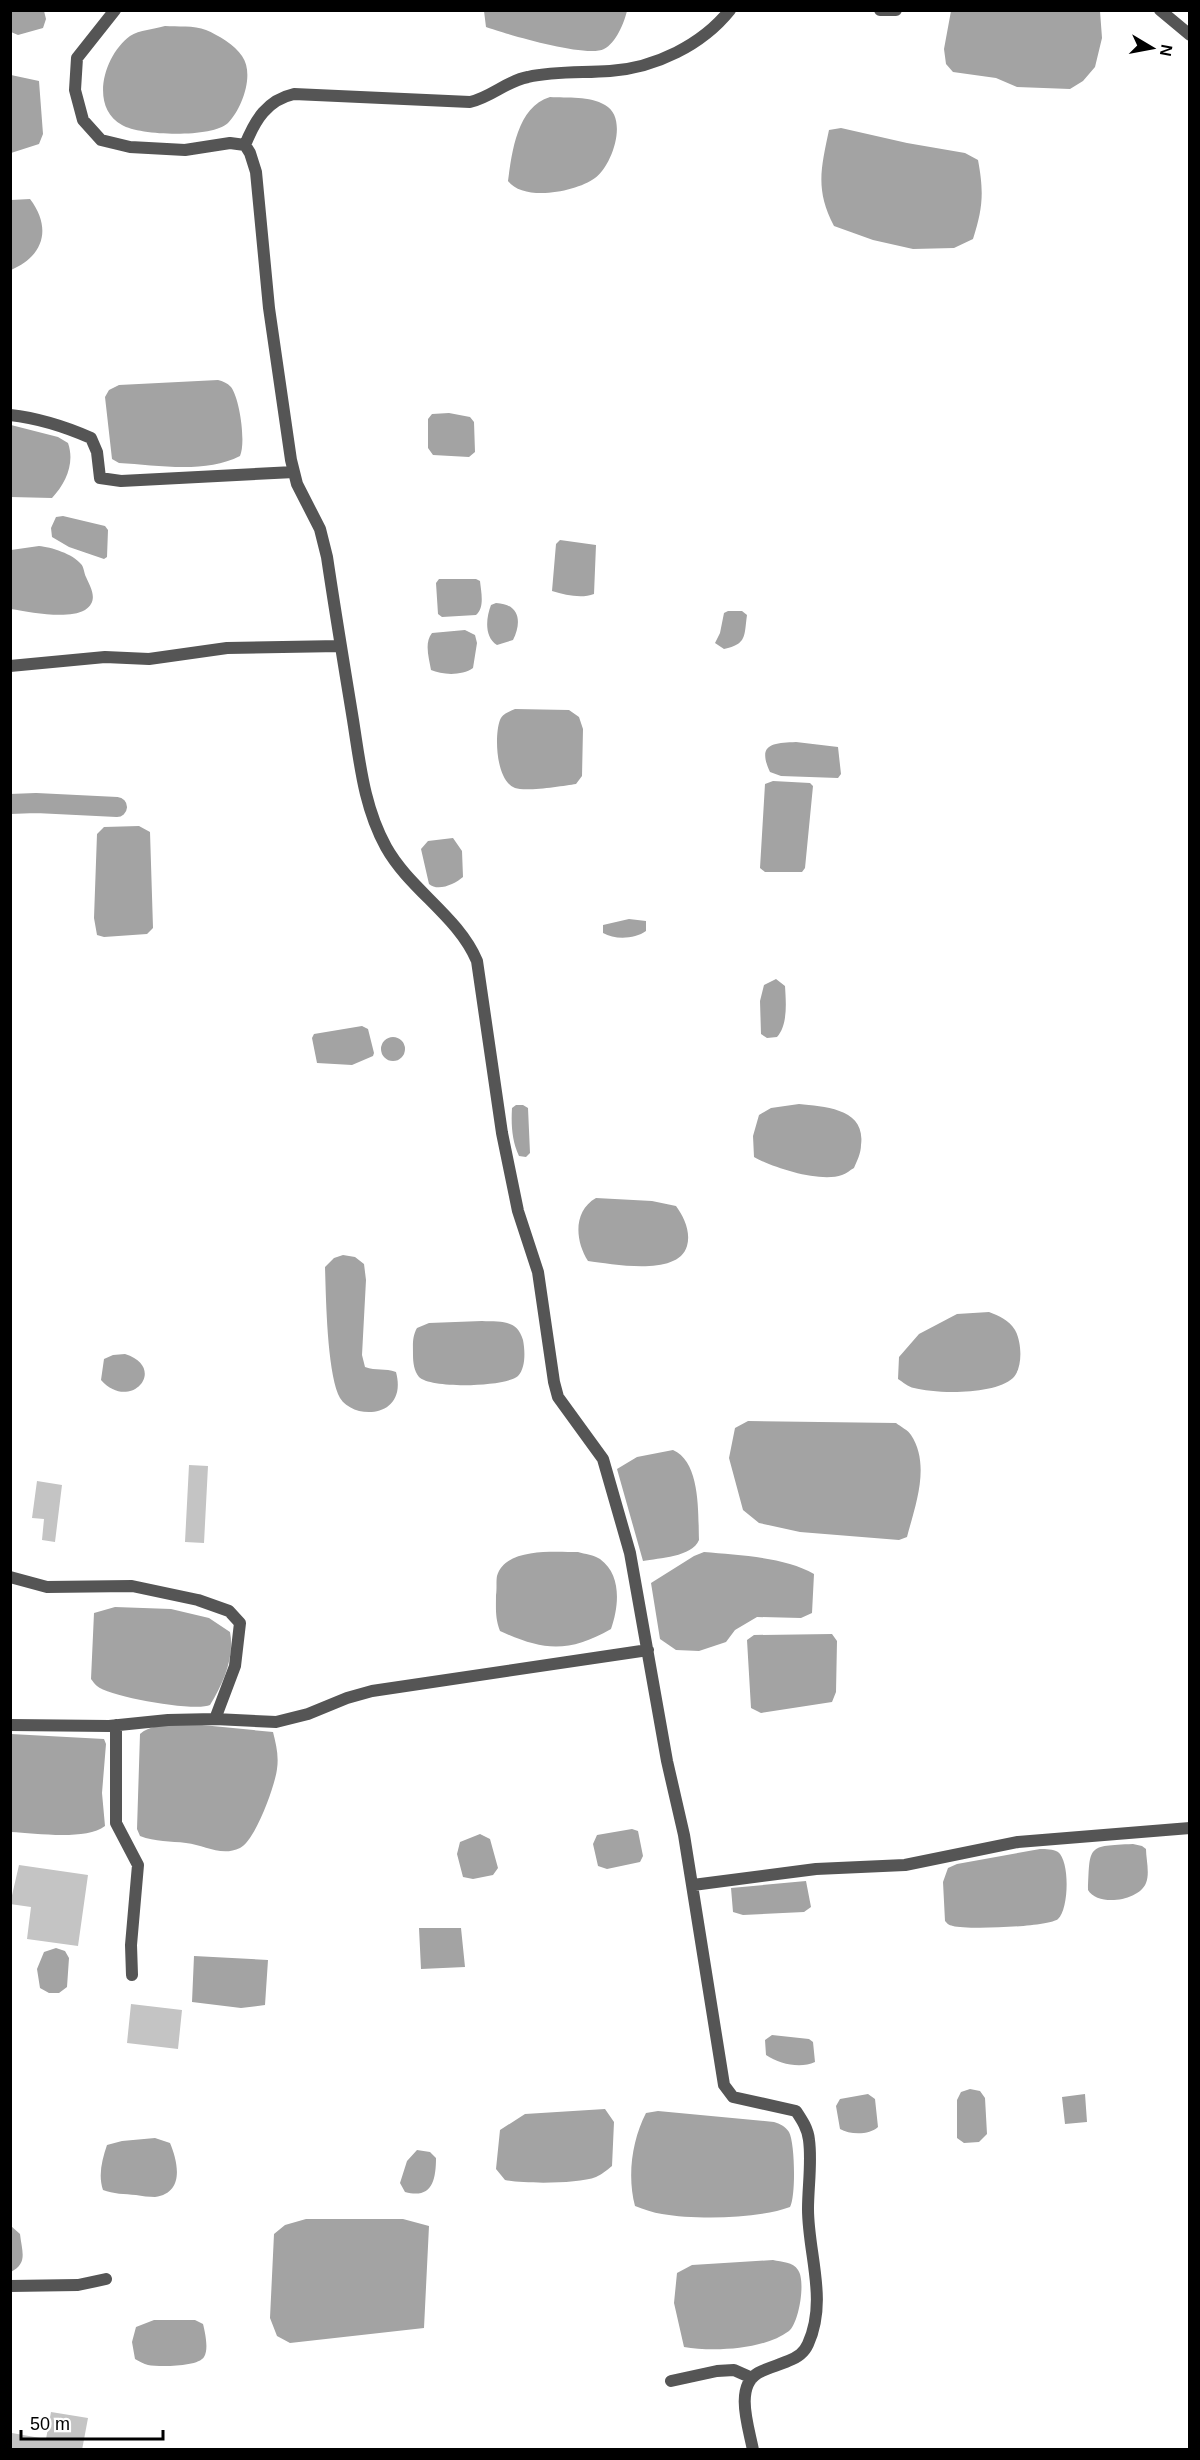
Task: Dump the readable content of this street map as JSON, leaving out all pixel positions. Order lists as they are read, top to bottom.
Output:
{
  "scale_bar": "50 m",
  "north": "right"
}
